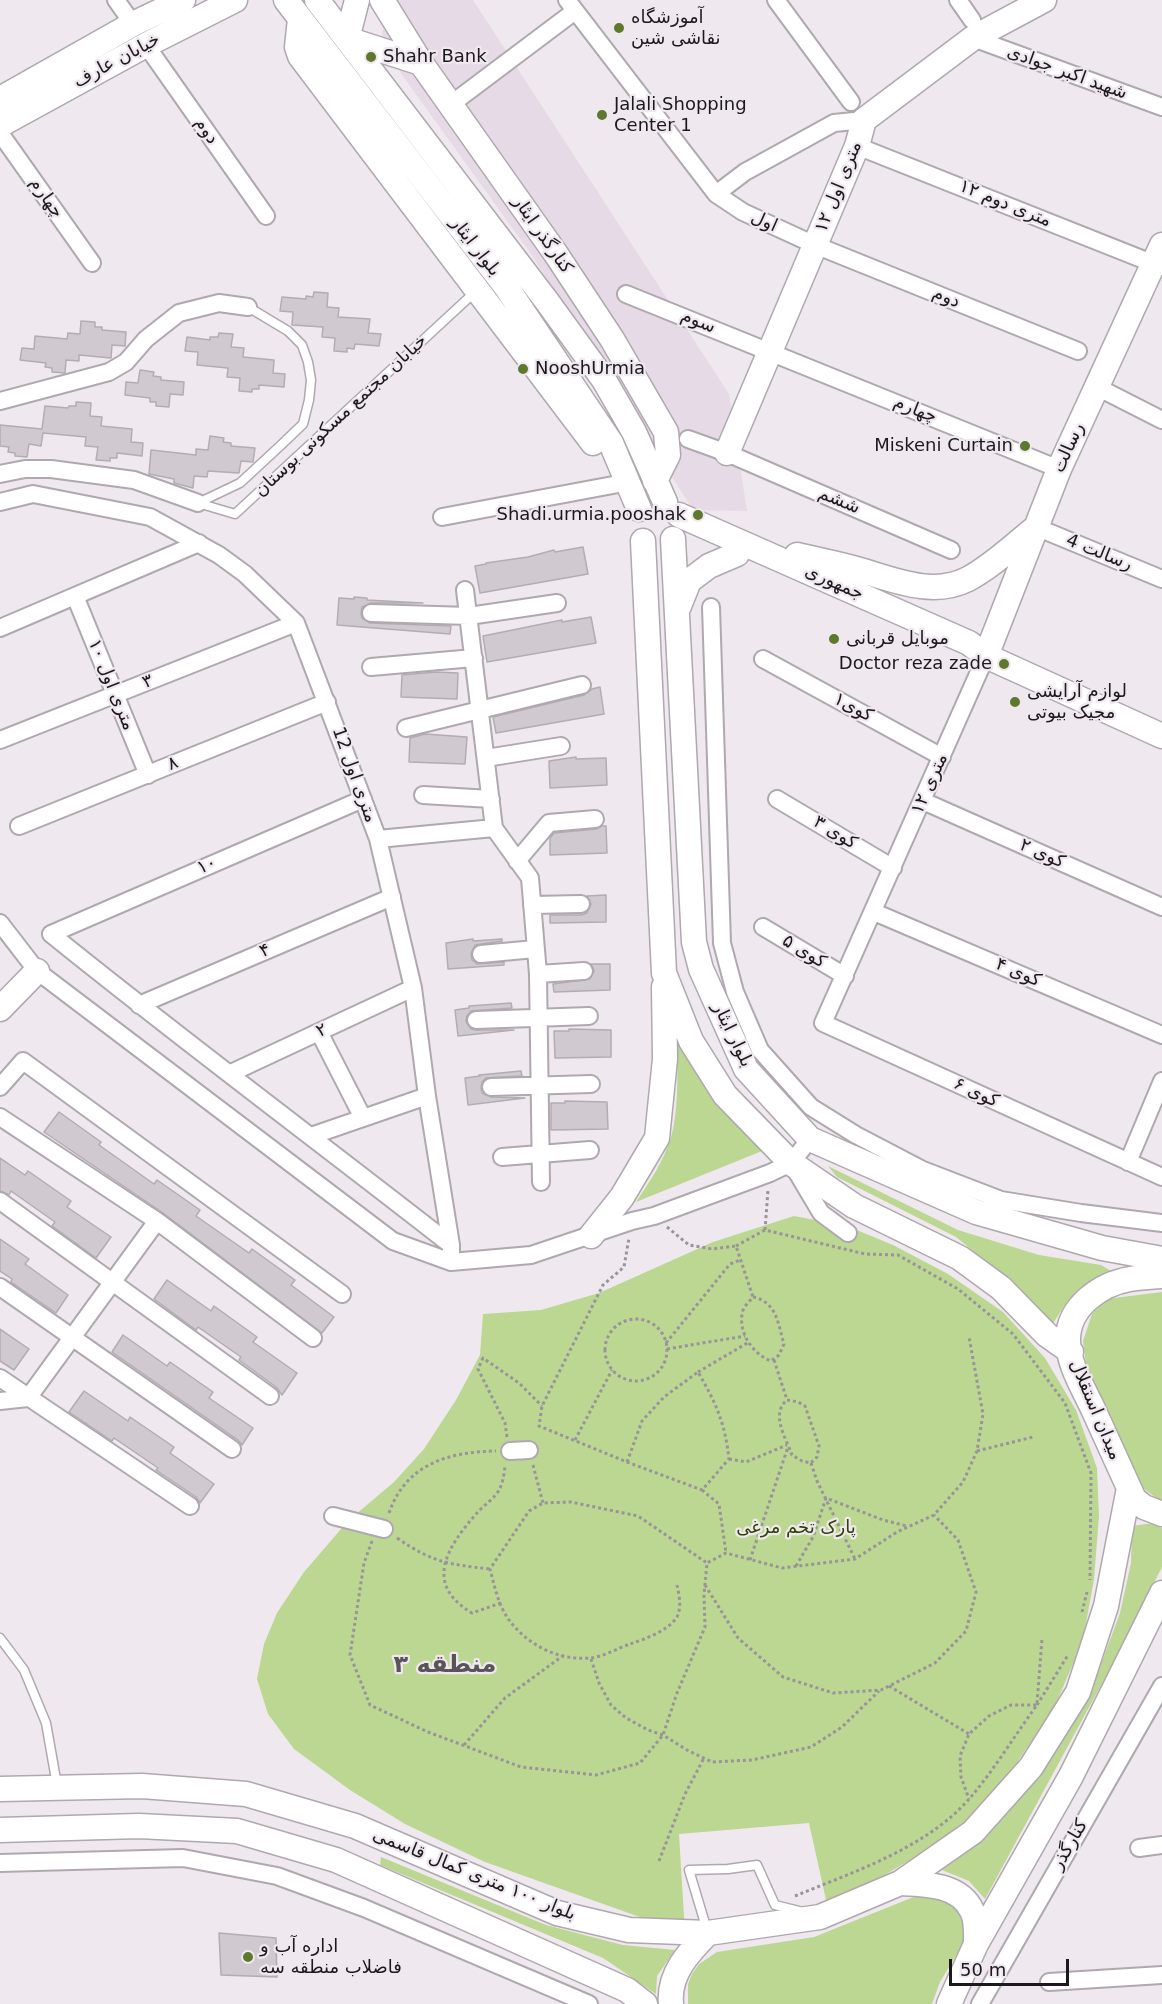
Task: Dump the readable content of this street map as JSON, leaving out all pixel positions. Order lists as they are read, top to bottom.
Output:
{
  "streets": {
    "main road": [
      "خیابان عارف",
      "۱۲ متری اول",
      "کنارگذر ایثار",
      "بلوار ایثار",
      "رسالت",
      "جمهوری",
      "میدان استقلال",
      "بلوار ۱۰۰ متری کمال قاسمی"
    ],
    "street": [
      "شهید اکبر جوادی",
      "دوم",
      "چهارم",
      "۱۲ متری دوم",
      "اول",
      "سوم",
      "خیابان مجتمع مسکونی بوستان",
      "ششم",
      "رسالت 4",
      "۳",
      "۱۰ متری اول",
      "کوی۱",
      "۸",
      "12 متری اول",
      "۱۲ متری",
      "کوی ۳",
      "کوی ۲",
      "۱۰",
      "۴",
      "کوی ۵",
      "کوی ۴",
      "۲",
      "کوی ۶",
      "کنارگذر"
    ]
  },
  "crossings": [
    ["خیابان عارف", "دوم"],
    ["شهید اکبر جوادی", "۱۲ متری اول"],
    ["دوم", "۱۲ متری اول"],
    ["دوم", "اول"],
    ["۱۲ متری اول", "چهارم"],
    ["۱۲ متری اول", "۱۲ متری دوم"],
    ["۱۲ متری اول", "اول"],
    ["۱۲ متری اول", "سوم"],
    ["۱۲ متری اول", "ششم"],
    ["چهارم", "سوم"],
    ["چهارم", "رسالت"],
    ["۱۲ متری دوم", "رسالت"],
    ["کنارگذر ایثار", "بلوار ایثار"],
    ["کنارگذر ایثار", "جمهوری"],
    ["بلوار ایثار", "جمهوری"],
    ["بلوار ایثار", "میدان استقلال"],
    ["رسالت", "رسالت 4"],
    ["رسالت", "جمهوری"],
    ["رسالت", "۱۲ متری"],
    ["جمهوری", "۱۲ متری"],
    ["۳", "۱۰ متری اول"],
    ["۳", "12 متری اول"],
    ["۱۰ متری اول", "۸"],
    ["کوی۱", "۱۲ متری"],
    ["۸", "12 متری اول"],
    ["12 متری اول", "۱۰"],
    ["12 متری اول", "۴"],
    ["12 متری اول", "۲"],
    ["۱۲ متری", "کوی ۳"],
    ["۱۲ متری", "کوی ۲"],
    ["۱۲ متری", "کوی ۵"],
    ["۱۲ متری", "کوی ۴"],
    ["۱۲ متری", "کوی ۶"],
    ["۱۰", "۴"],
    ["میدان استقلال", "بلوار ۱۰۰ متری کمال قاسمی"]
  ],
  "districts": ["منطقه ۳"],
  "parks": ["پارک تخم مرغی"],
  "places": [
    "آموزشگاه نقاشی شین",
    "Shahr Bank",
    "Jalali Shopping Center 1",
    "NooshUrmia",
    "Miskeni Curtain",
    "Shadi.urmia.pooshak",
    "موبایل قربانی",
    "Doctor reza zade",
    "لوازم آرایشی مجیک بیوتی",
    "اداره آب و فاضلاب منطقه سه"
  ],
  "scale_bar": "50 m"
}
